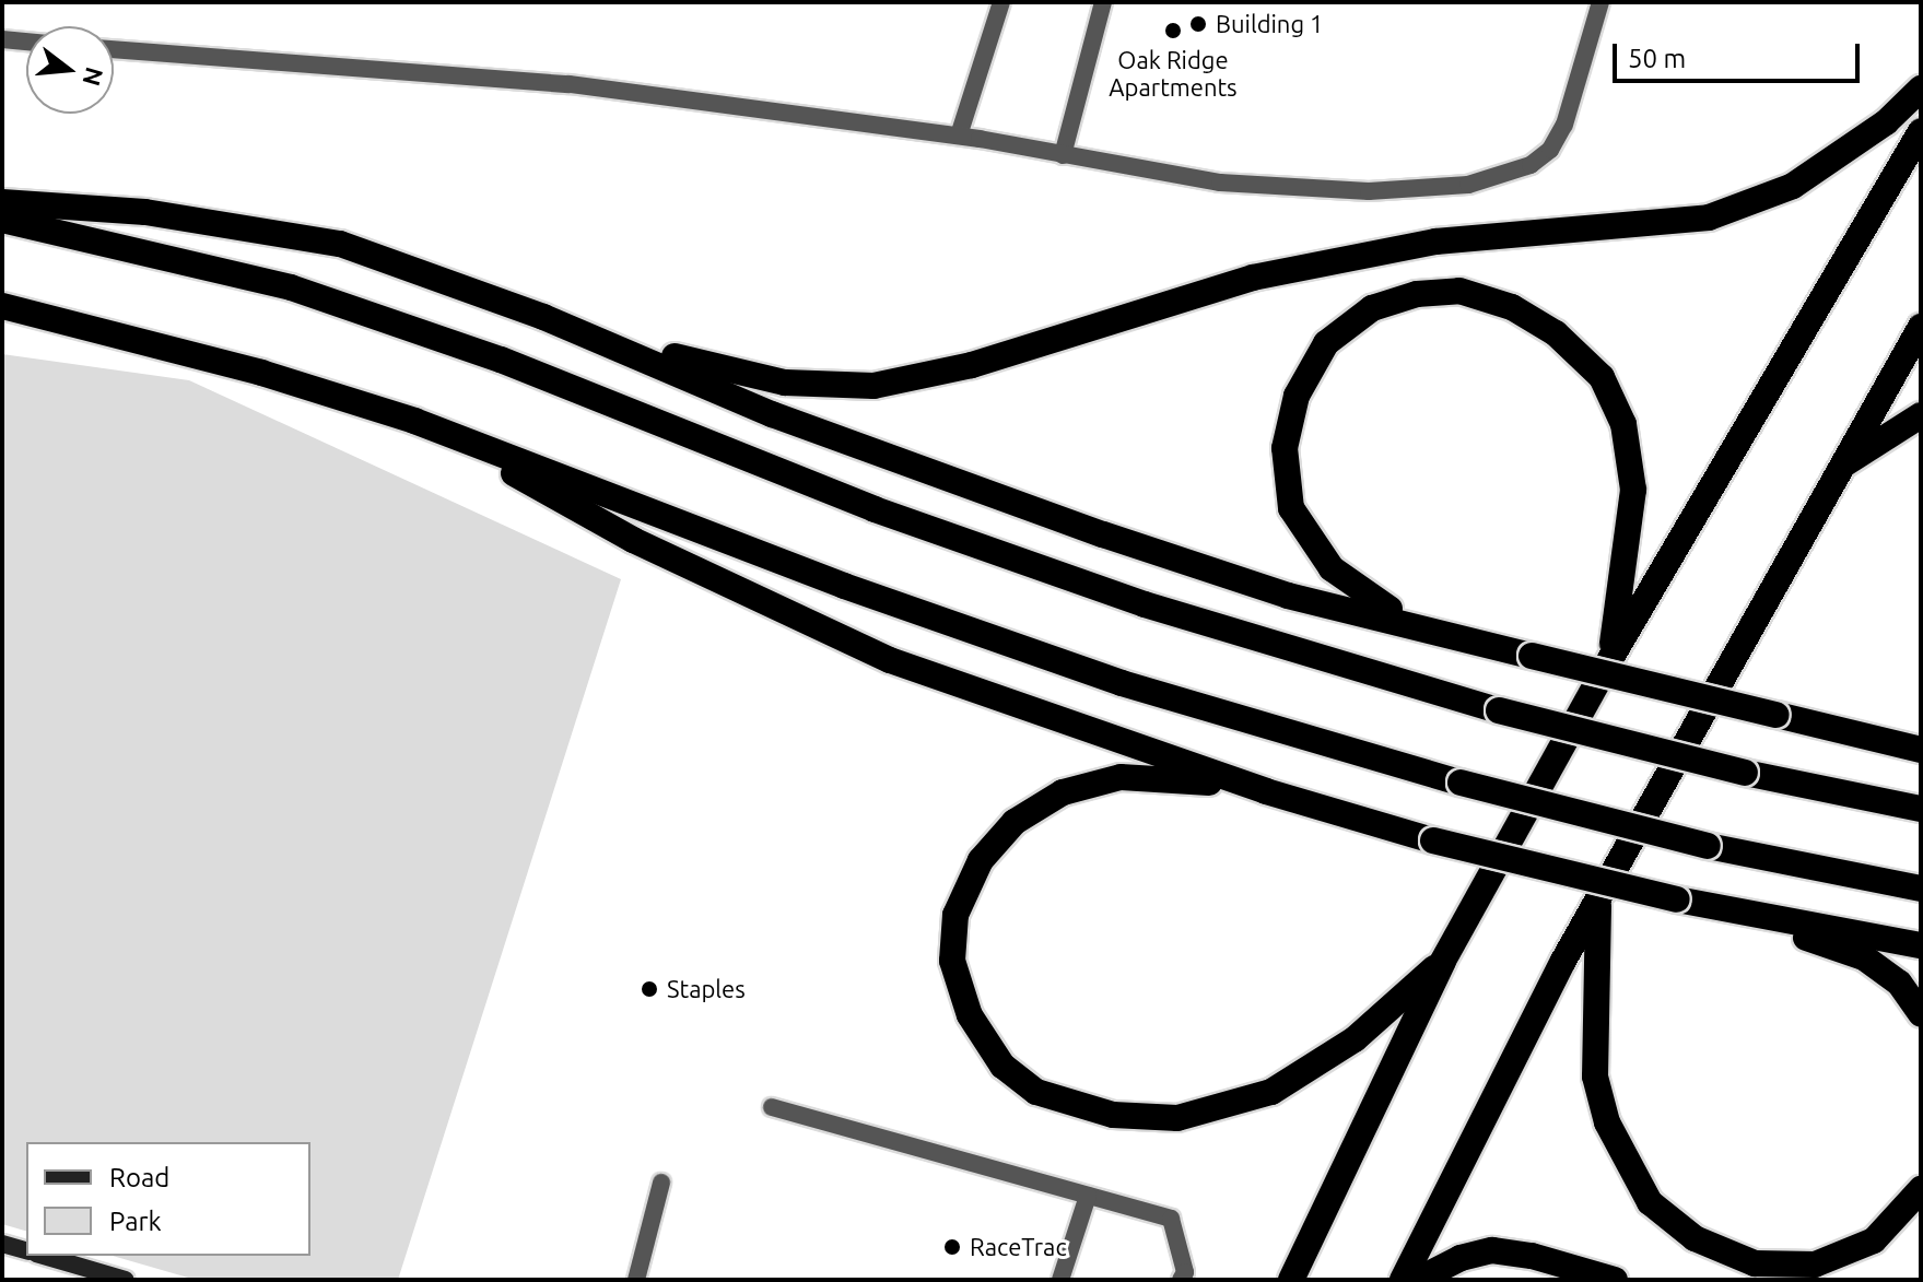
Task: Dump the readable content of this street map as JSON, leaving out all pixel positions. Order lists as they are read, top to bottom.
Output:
{
  "places": [
    "Building 1",
    "Oak Ridge Apartments",
    "Staples",
    "RaceTrac"
  ],
  "legend": ["Road", "Park"],
  "scale_bar": "50 m",
  "north": "right"
}
